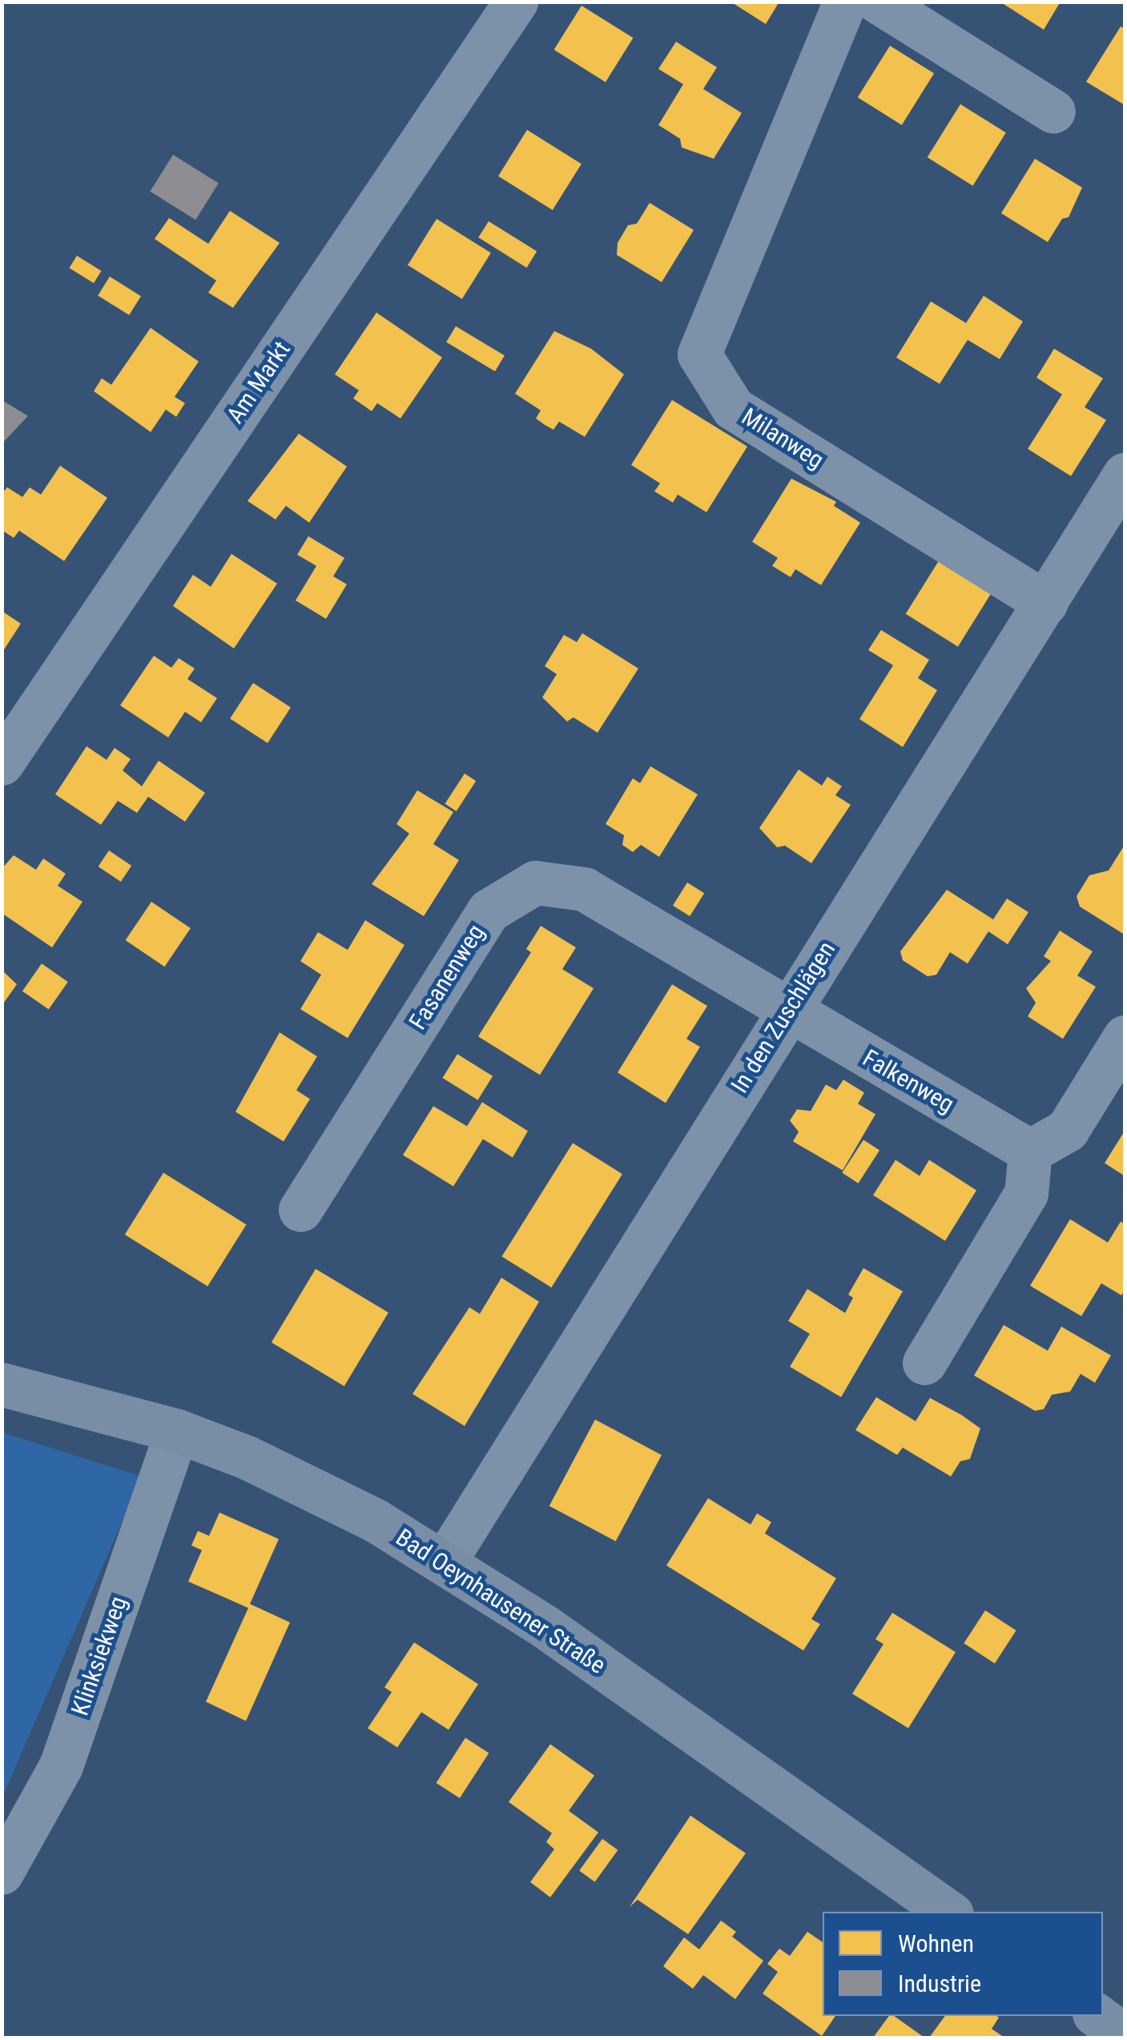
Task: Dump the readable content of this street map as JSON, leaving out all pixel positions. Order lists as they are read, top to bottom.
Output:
{
  "streets": {
    "main road": ["Bad Oeynhausener Straße"],
    "street": [
      "Am Markt",
      "Milanweg",
      "Fasanenweg",
      "In den Zuschlägen",
      "Falkenweg",
      "Klinksiekweg"
    ]
  },
  "crossings": [
    ["Milanweg", "In den Zuschlägen"],
    ["Fasanenweg", "In den Zuschlägen"],
    ["Fasanenweg", "Falkenweg"],
    ["In den Zuschlägen", "Falkenweg"],
    ["In den Zuschlägen", "Bad Oeynhausener Straße"],
    ["Bad Oeynhausener Straße", "Klinksiekweg"]
  ],
  "legend": ["Wohnen", "Industrie"]
}
